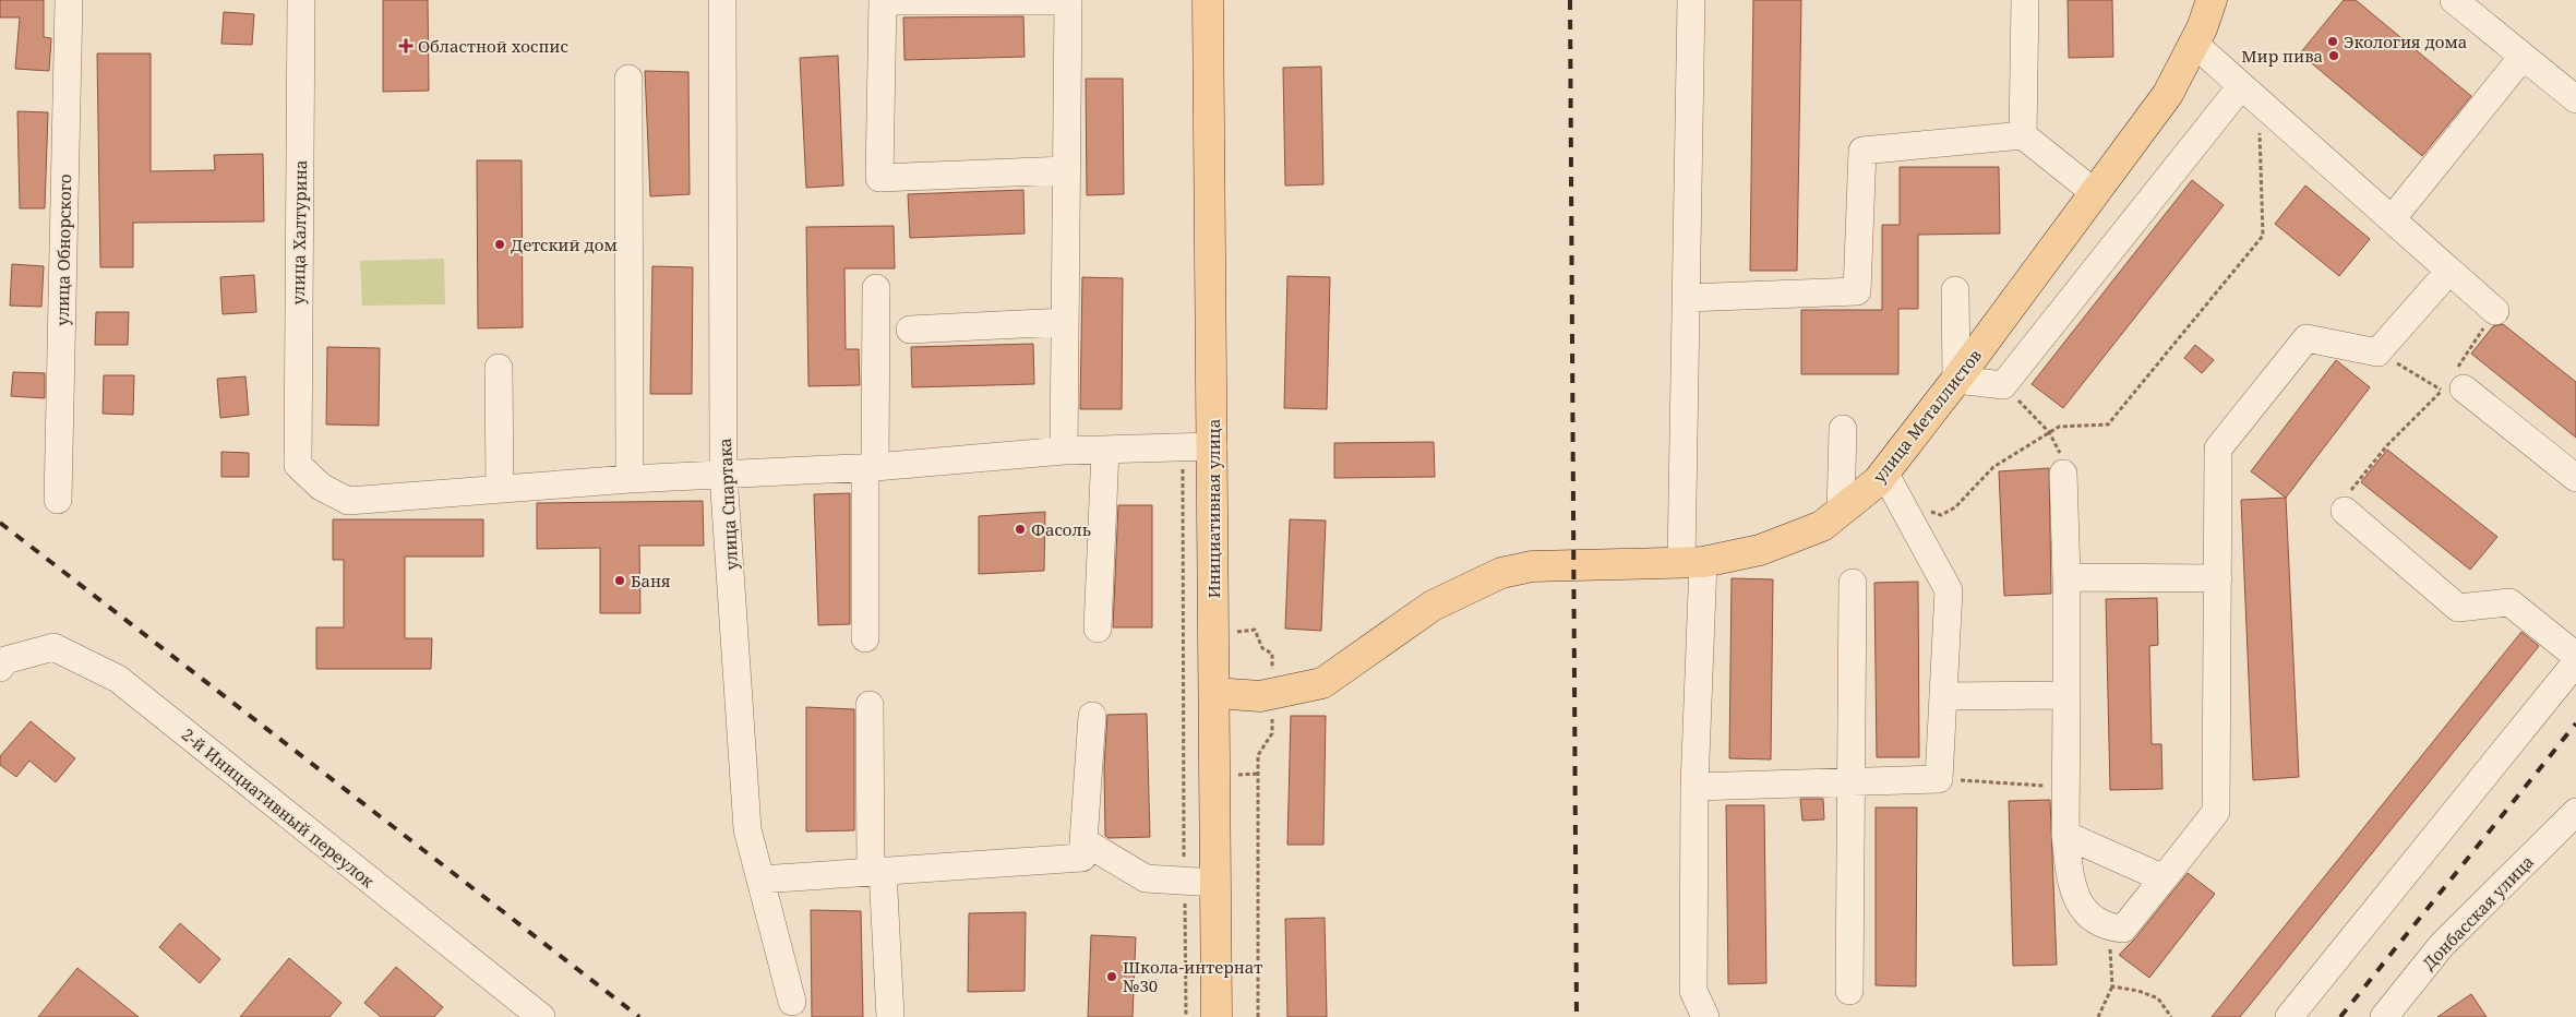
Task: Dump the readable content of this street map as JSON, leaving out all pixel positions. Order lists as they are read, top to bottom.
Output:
{
  "streets": {
    "main road": ["улица Металлистов", "Инициативная улица"],
    "street": [
      "улица Халтурина",
      "улица Обнорского",
      "улица Спартака",
      "2-й Инициативный переулок",
      "Донбасская улица"
    ]
  },
  "crossings": [
    ["улица Металлистов", "Инициативная улица"]
  ],
  "places": {
    "other": [
      "Экология дома",
      "Мир пива",
      "Детский дом",
      "Фасоль",
      "Баня",
      "Школа-интернат №30"
    ],
    "health": ["Областной хоспис"]
  }
}
